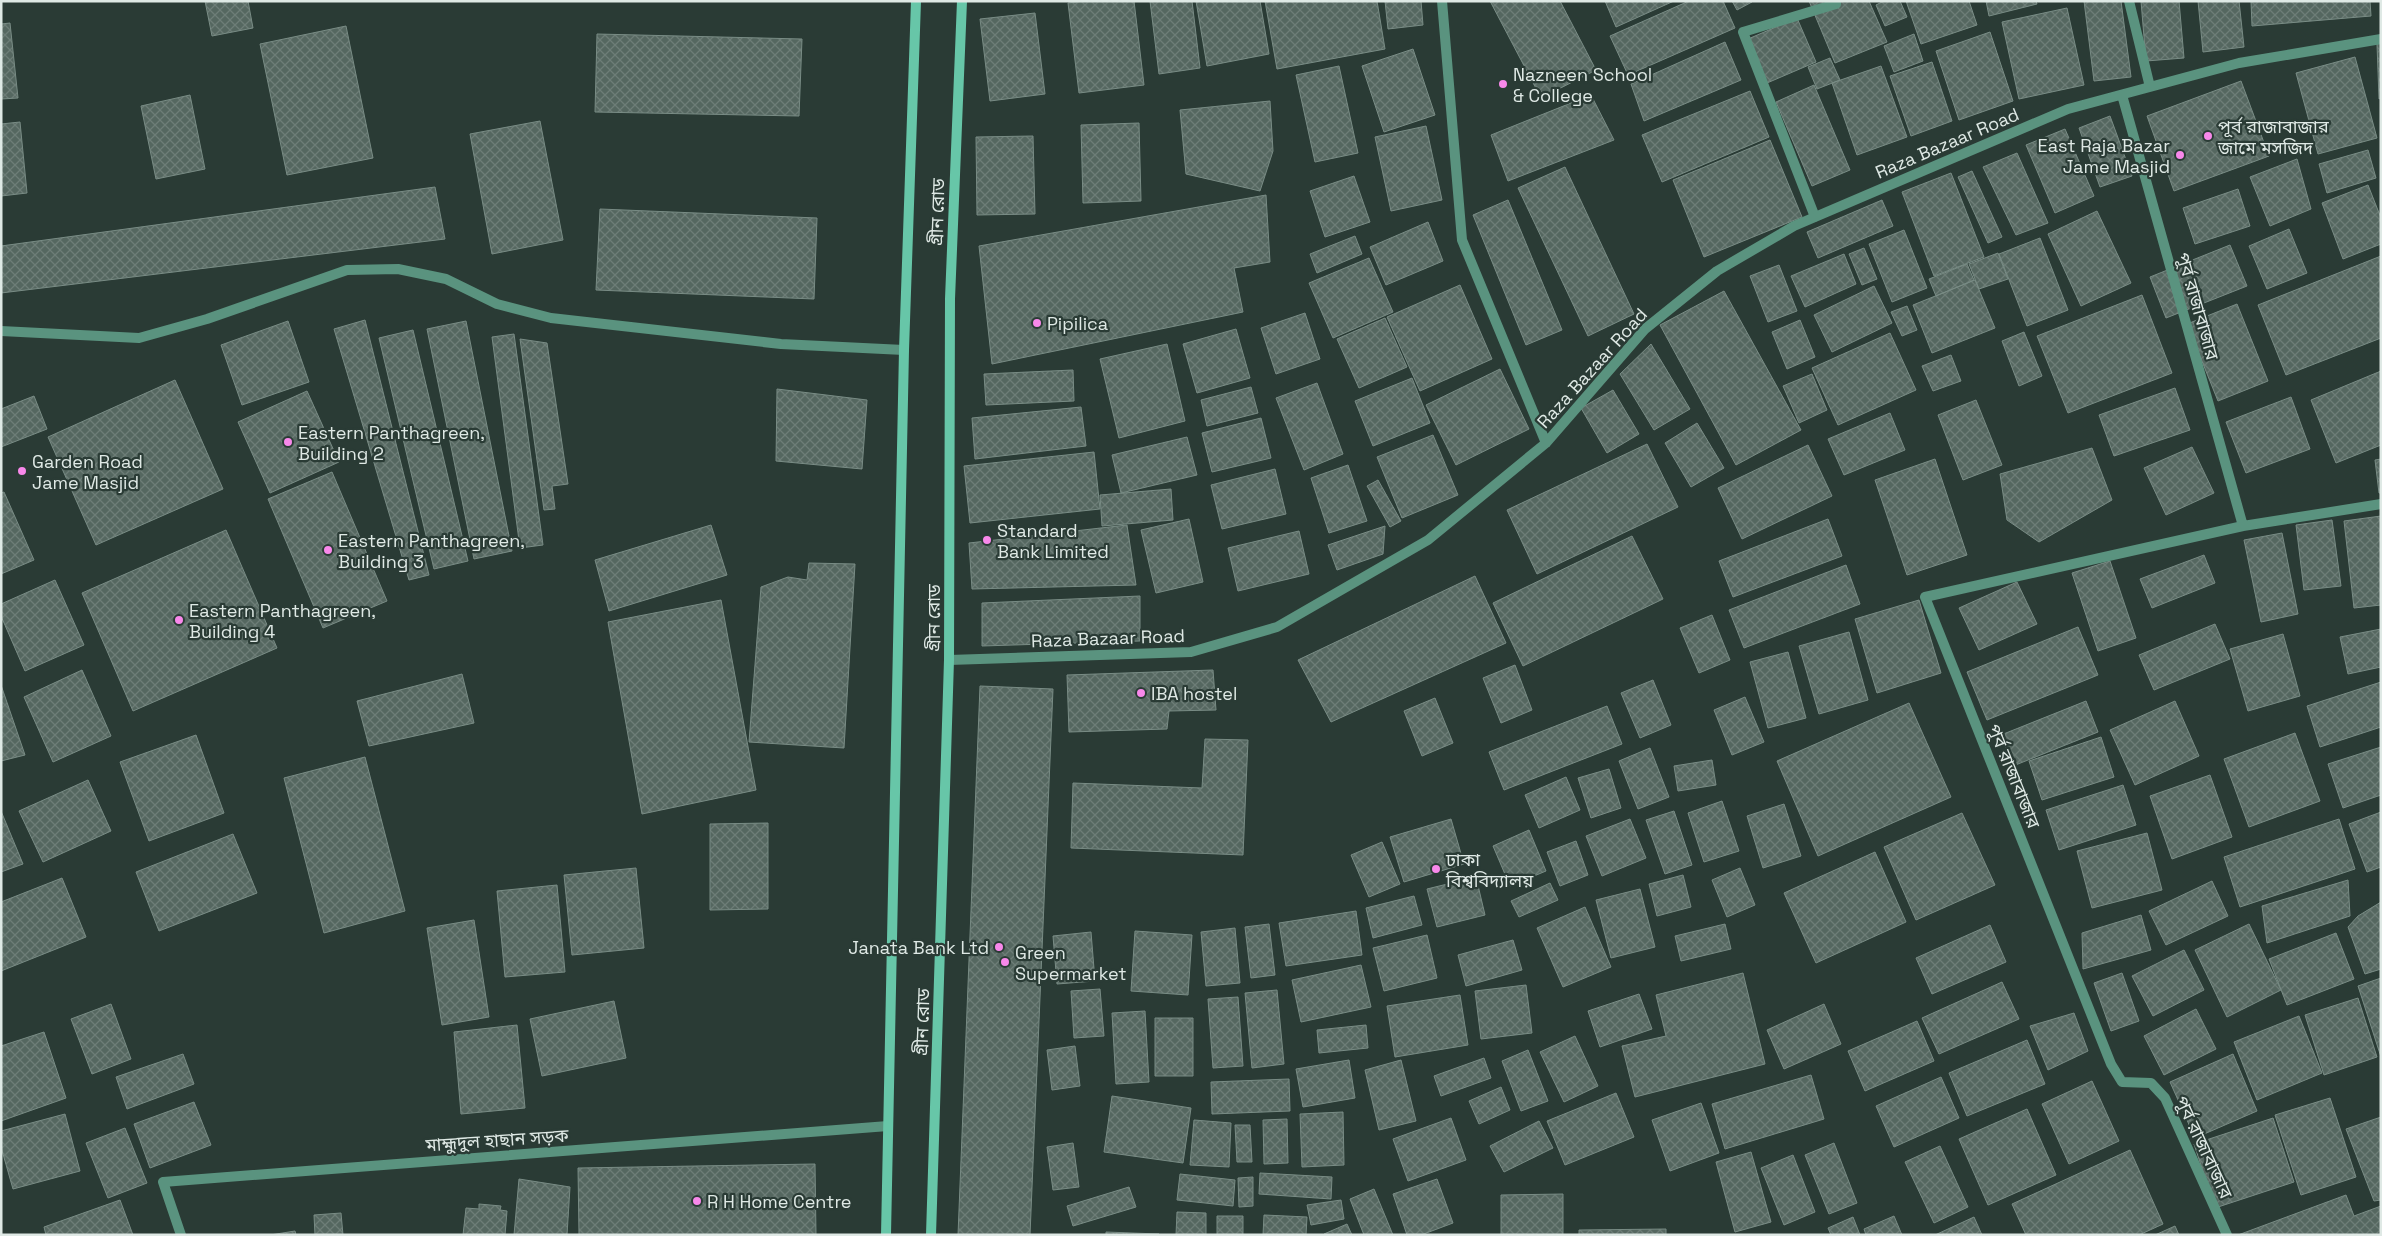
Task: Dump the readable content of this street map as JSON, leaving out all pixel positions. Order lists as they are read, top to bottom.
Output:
{
  "streets": {
    "main road": ["গ্রীন রোড"],
    "street": ["Raza Bazaar Road", "পূর্ব রাজাবাজার", "মাহ্মুদুল হাছান সড়ক"]
  },
  "crossings": [
    ["Raza Bazaar Road", "গ্রীন রোড"],
    ["Raza Bazaar Road", "পূর্ব রাজাবাজার"],
    ["গ্রীন রোড", "মাহ্মুদুল হাছান সড়ক"]
  ],
  "places": [
    "Nazneen School & College",
    "পূর্ব রাজাবাজার জামে মসজিদ",
    "East Raja Bazar Jame Masjid",
    "Pipilica",
    "Eastern Panthagreen, Building 2",
    "Garden Road Jame Masjid",
    "Standard Bank Limited",
    "Eastern Panthagreen, Building 3",
    "Eastern Panthagreen, Building 4",
    "IBA hostel",
    "ঢাকা বিশ্ববিদ্যালয়",
    "Janata Bank Ltd",
    "Green Supermarket",
    "R H Home Centre"
  ]
}
